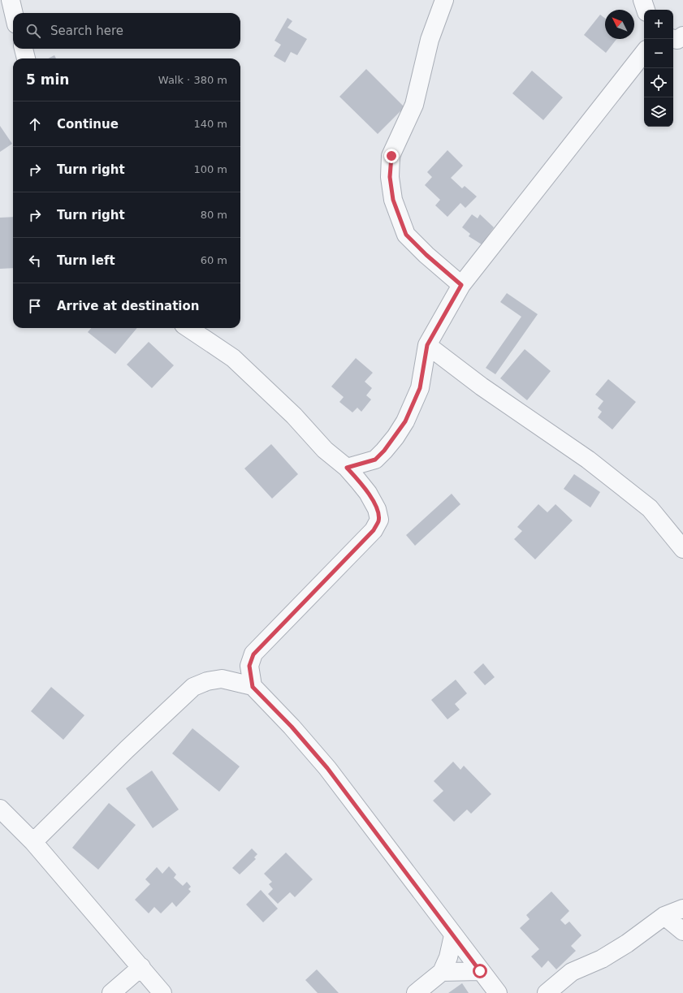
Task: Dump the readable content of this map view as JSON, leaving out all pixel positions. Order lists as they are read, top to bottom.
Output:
{
  "north": "top left",
  "page": {
    "map_buttons": ["+", "−"],
    "search": "Search here",
    "heading": ["5 min", "Walk · 380 m"],
    "list": [
      ["Continue", "140 m"],
      ["Turn right", "100 m"],
      ["Turn right", "80 m"],
      ["Turn left", "60 m"],
      "Arrive at destination"
    ]
  }
}
